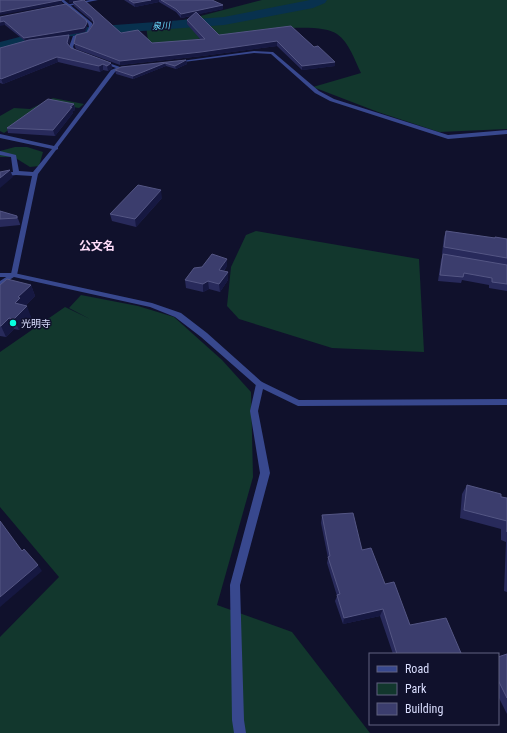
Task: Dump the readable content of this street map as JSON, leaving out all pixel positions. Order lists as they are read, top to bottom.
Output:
{
  "districts": ["公文名"],
  "water": ["泉川"],
  "places": ["光明寺"],
  "legend": ["Road", "Park", "Building"]
}
